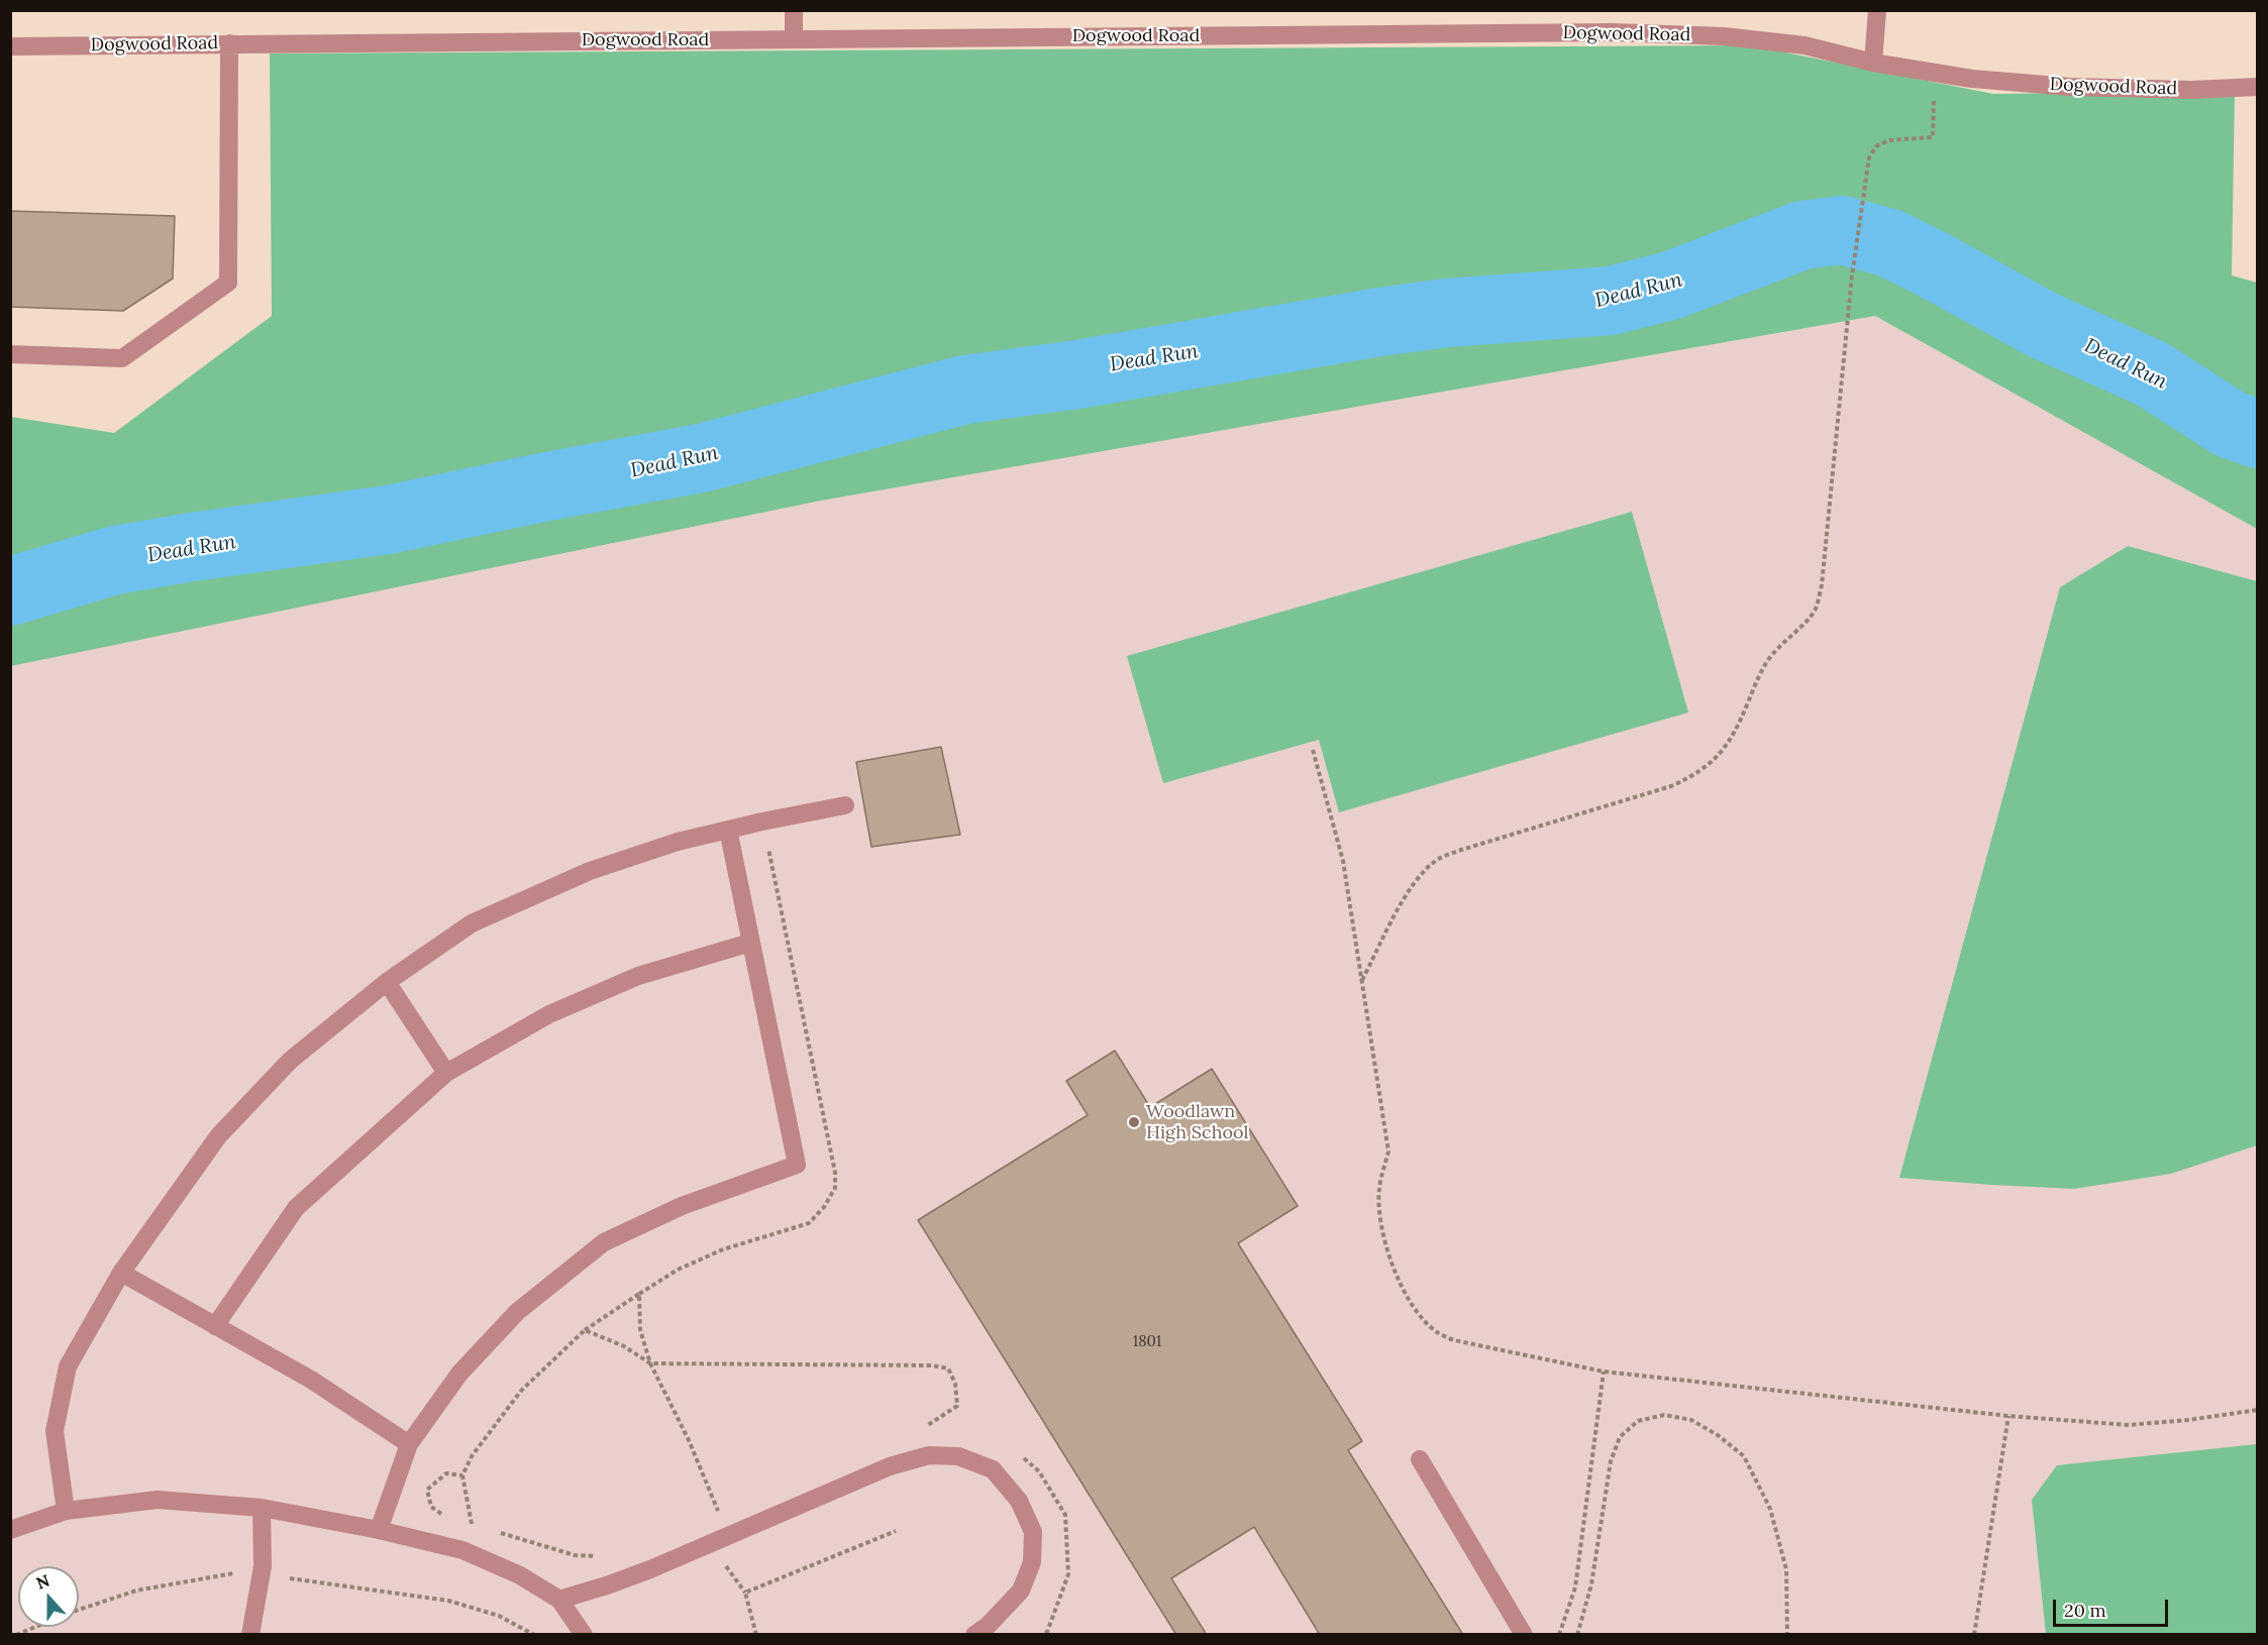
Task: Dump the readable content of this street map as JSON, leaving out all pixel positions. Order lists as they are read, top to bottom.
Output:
{
  "streets": {
    "street": ["Dogwood Road"]
  },
  "water": ["Dead Run"],
  "places": ["Woodlawn High School"],
  "house_numbers": ["1801"],
  "scale_bar": "20 m",
  "north": "top"
}
